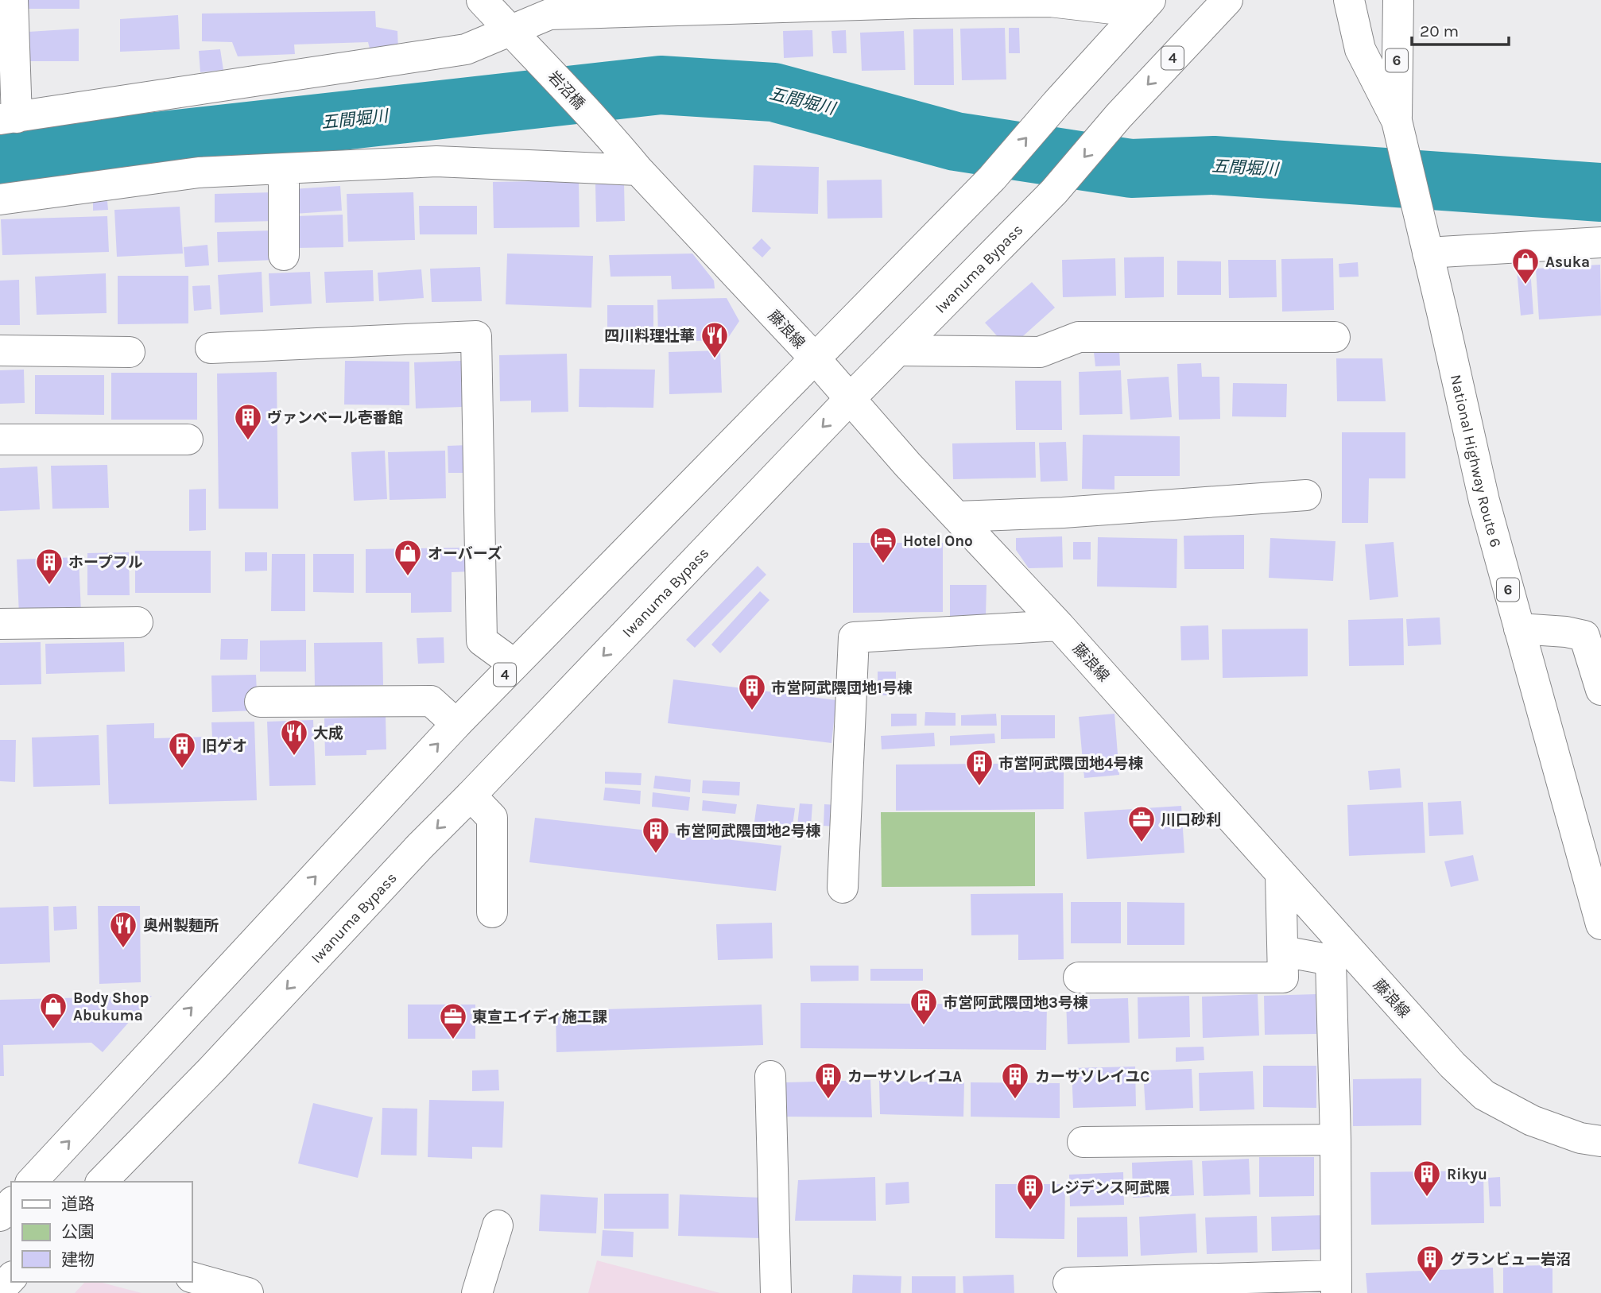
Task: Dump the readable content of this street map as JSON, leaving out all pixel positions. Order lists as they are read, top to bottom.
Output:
{
  "streets": {
    "main road": [
      "4",
      "6",
      "岩沼橋",
      "Iwanuma Bypass",
      "藤浪線",
      "National Highway Route 6"
    ]
  },
  "crossings": [
    ["4", "藤浪線"],
    ["6", "National Highway Route 6"],
    ["岩沼橋", "藤浪線"],
    ["Iwanuma Bypass", "藤浪線"]
  ],
  "water": ["五間堀川"],
  "places": {
    "shop": ["Asuka", "オーバーズ", "Body Shop Abukuma"],
    "restaurant": ["四川料理壮華", "大成", "奥州製麺所"],
    "building": [
      "ヴァンベール壱番館",
      "ホープフル",
      "市営阿武隈団地1号棟",
      "旧ゲオ",
      "市営阿武隈団地4号棟",
      "市営阿武隈団地2号棟",
      "市営阿武隈団地3号棟",
      "カーサソレイユA",
      "カーサソレイユC",
      "Rikyu",
      "レジデンス阿武隈",
      "グランビュー岩沼"
    ],
    "hotel": ["Hotel Ono"],
    "office": ["川口砂利", "東宣エイディ施工課"]
  },
  "legend": ["道路", "公園", "建物"],
  "scale_bar": "20 m"
}
